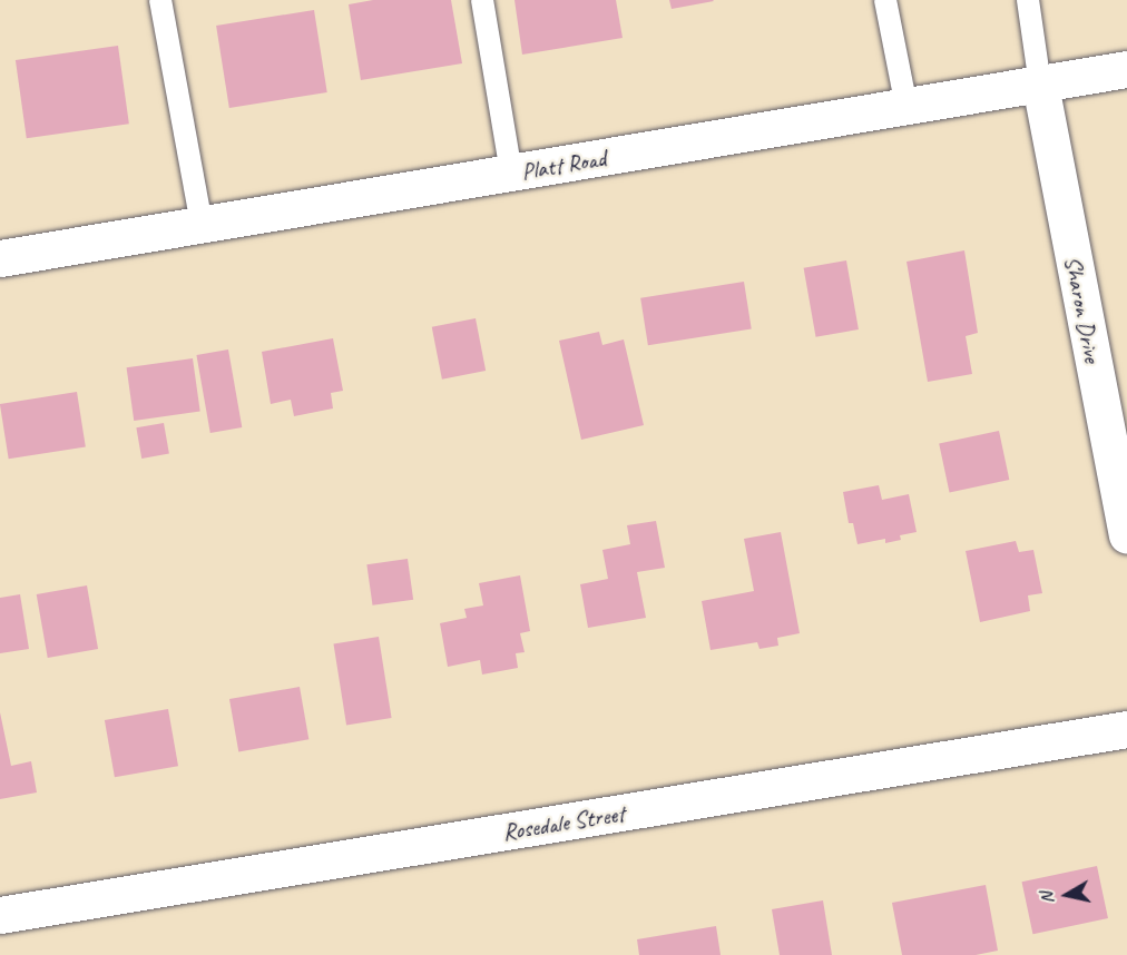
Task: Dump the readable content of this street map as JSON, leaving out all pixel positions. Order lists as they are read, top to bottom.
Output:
{
  "streets": {
    "street": ["Platt Road", "Sharon Drive", "Rosedale Street"]
  },
  "crossings": [
    ["Platt Road", "Sharon Drive"]
  ],
  "north": "left"
}
